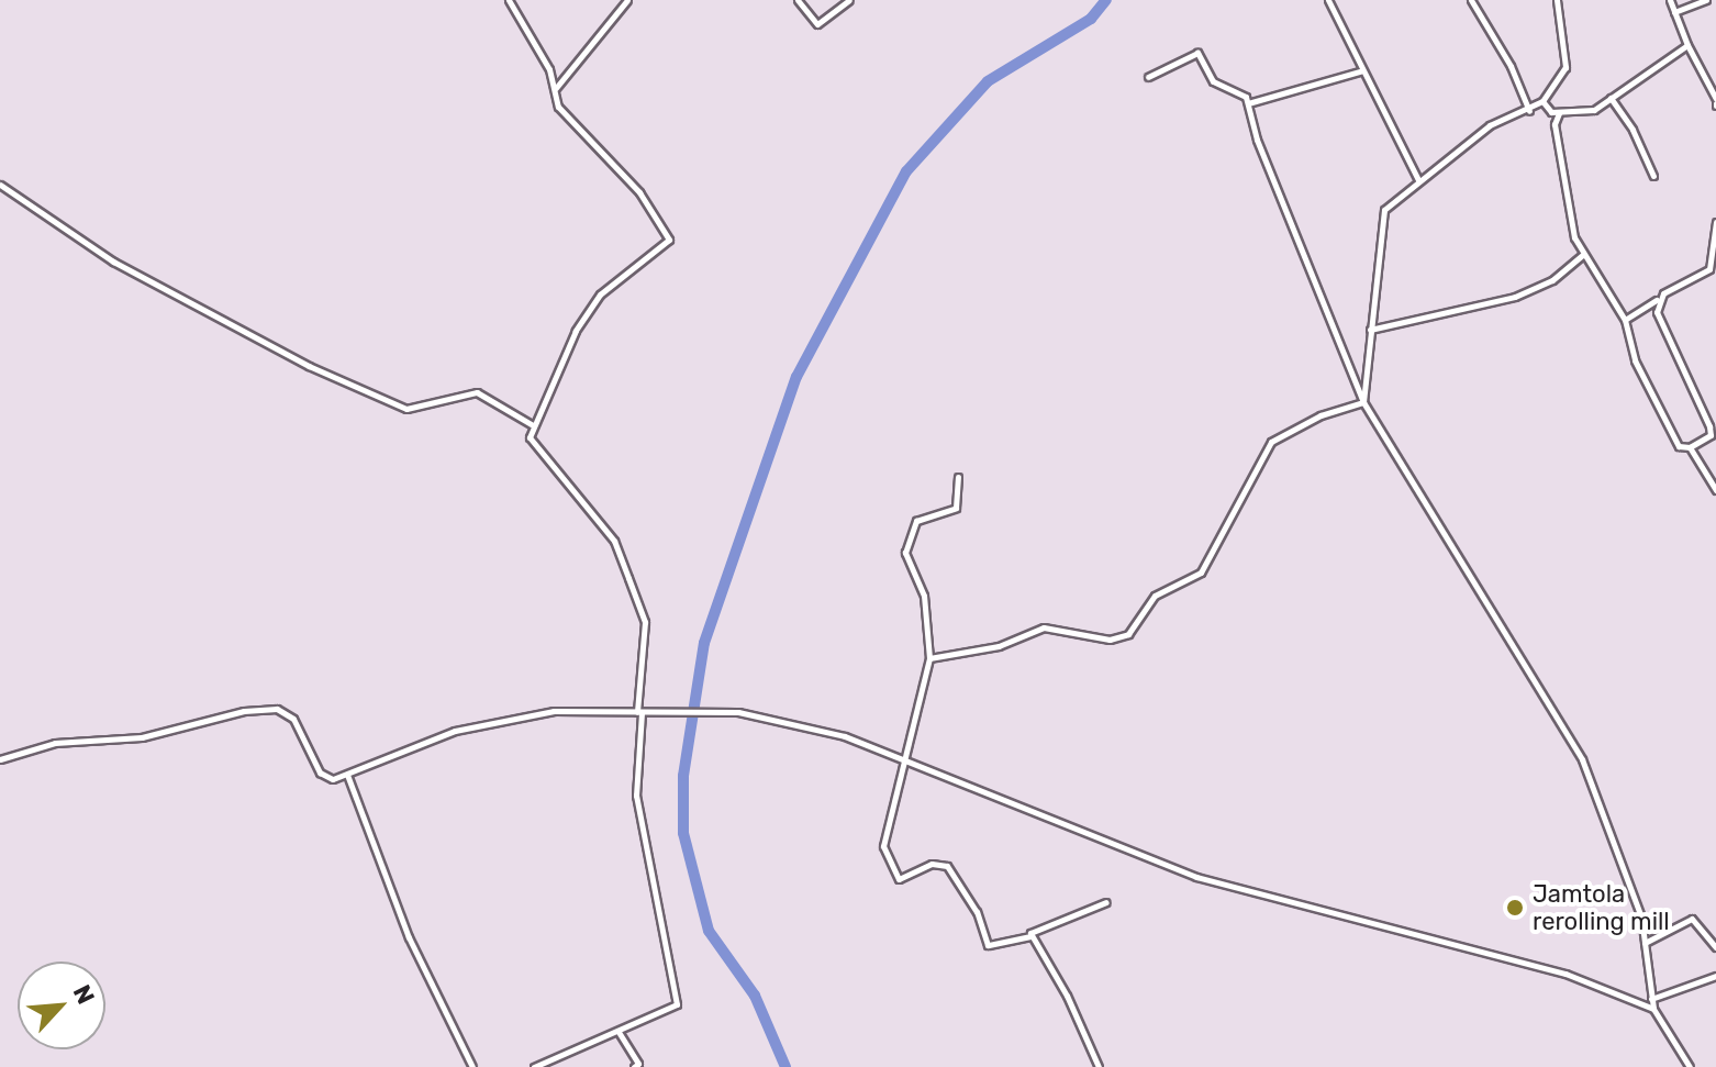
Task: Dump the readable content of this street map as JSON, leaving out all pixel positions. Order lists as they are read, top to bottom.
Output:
{
  "places": ["Jamtola rerolling mill"],
  "north": "top right"
}
